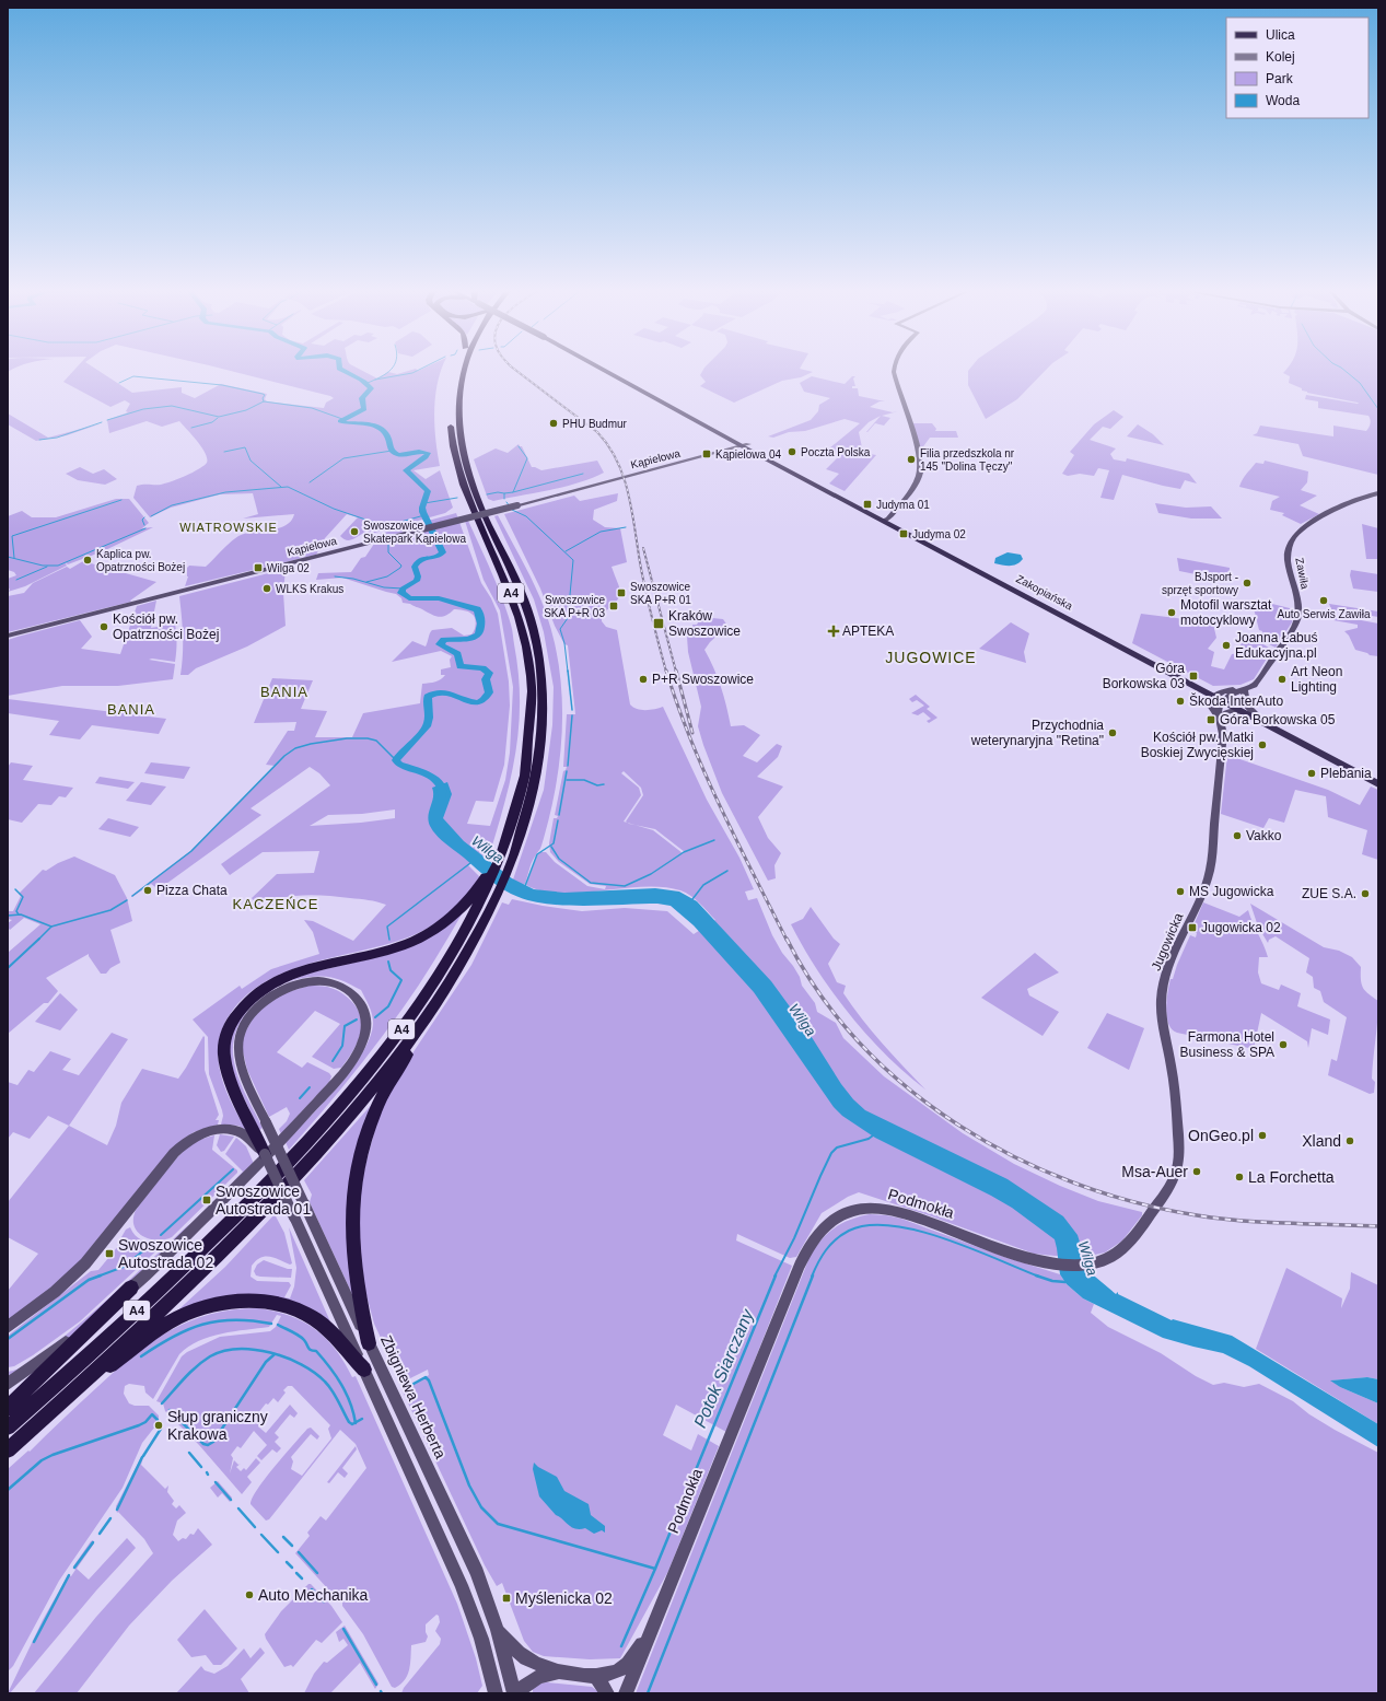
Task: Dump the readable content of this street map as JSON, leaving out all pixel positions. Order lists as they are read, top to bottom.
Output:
{
  "streets": {
    "highway": ["A4"],
    "main road": ["Zakopiańska"],
    "street": [
      "Kąpielowa",
      "Zawiła",
      "Jugowicka",
      "Podmokła",
      "Zbigniewa Herberta"
    ]
  },
  "crossings": [
    ["Kąpielowa", "Zakopiańska"],
    ["Zawiła", "Zakopiańska"],
    ["Zawiła", "Jugowicka"],
    ["Zakopiańska", "Jugowicka"],
    ["Jugowicka", "Podmokła"],
    ["Podmokła", "Zbigniewa Herberta"]
  ],
  "districts": [
    "WIATROWSKIE",
    "JUGOWICE",
    "BANIA",
    "BANIA",
    "KACZEŃCE"
  ],
  "water": ["Wilga", "Potok Siarczany"],
  "places": {
    "other": [
      "PHU Budmur",
      "Poczta Polska",
      "Filia przedszkola nr 145 \"Dolina Tęczy\"",
      "Swoszowice Skatepark Kąpielowa",
      "Kaplica pw. Opatrzności Bożej",
      "BJsport - sprzęt sportowy",
      "WLKS Krakus",
      "Auto Serwis Zawiła",
      "Motofil warsztat motocyklowy",
      "Kościół pw. Opatrzności Bożej",
      "Joanna Łabuś Edukacyjna.pl",
      "P+R Swoszowice",
      "Art Neon Lighting",
      "Škoda InterAuto",
      "Przychodnia weterynaryjna \"Retina\"",
      "Kościół pw. Matki Boskiej Zwycięskiej",
      "Plebania",
      "Vakko",
      "Pizza Chata",
      "MS Jugowicka",
      "ZUE S.A.",
      "Farmona Hotel Business & SPA",
      "OnGeo.pl",
      "Xland",
      "Msa-Auer",
      "La Forchetta",
      "Słup graniczny Krakowa",
      "Auto Mechanika"
    ],
    "transit": [
      "Kąpielowa 04",
      "Judyma 01",
      "Judyma 02",
      "Wilga 02",
      "Swoszowice SKA P+R 01",
      "Swoszowice SKA P+R 03",
      "Kraków Swoszowice",
      "Góra Borkowska 03",
      "Góra Borkowska 05",
      "Jugowicka 02",
      "Swoszowice Autostrada 01",
      "Swoszowice Autostrada 02",
      "Myślenicka 02"
    ],
    "health": ["APTEKA"]
  },
  "legend": [
    "Ulica",
    "Kolej",
    "Park",
    "Woda"
  ]
}
